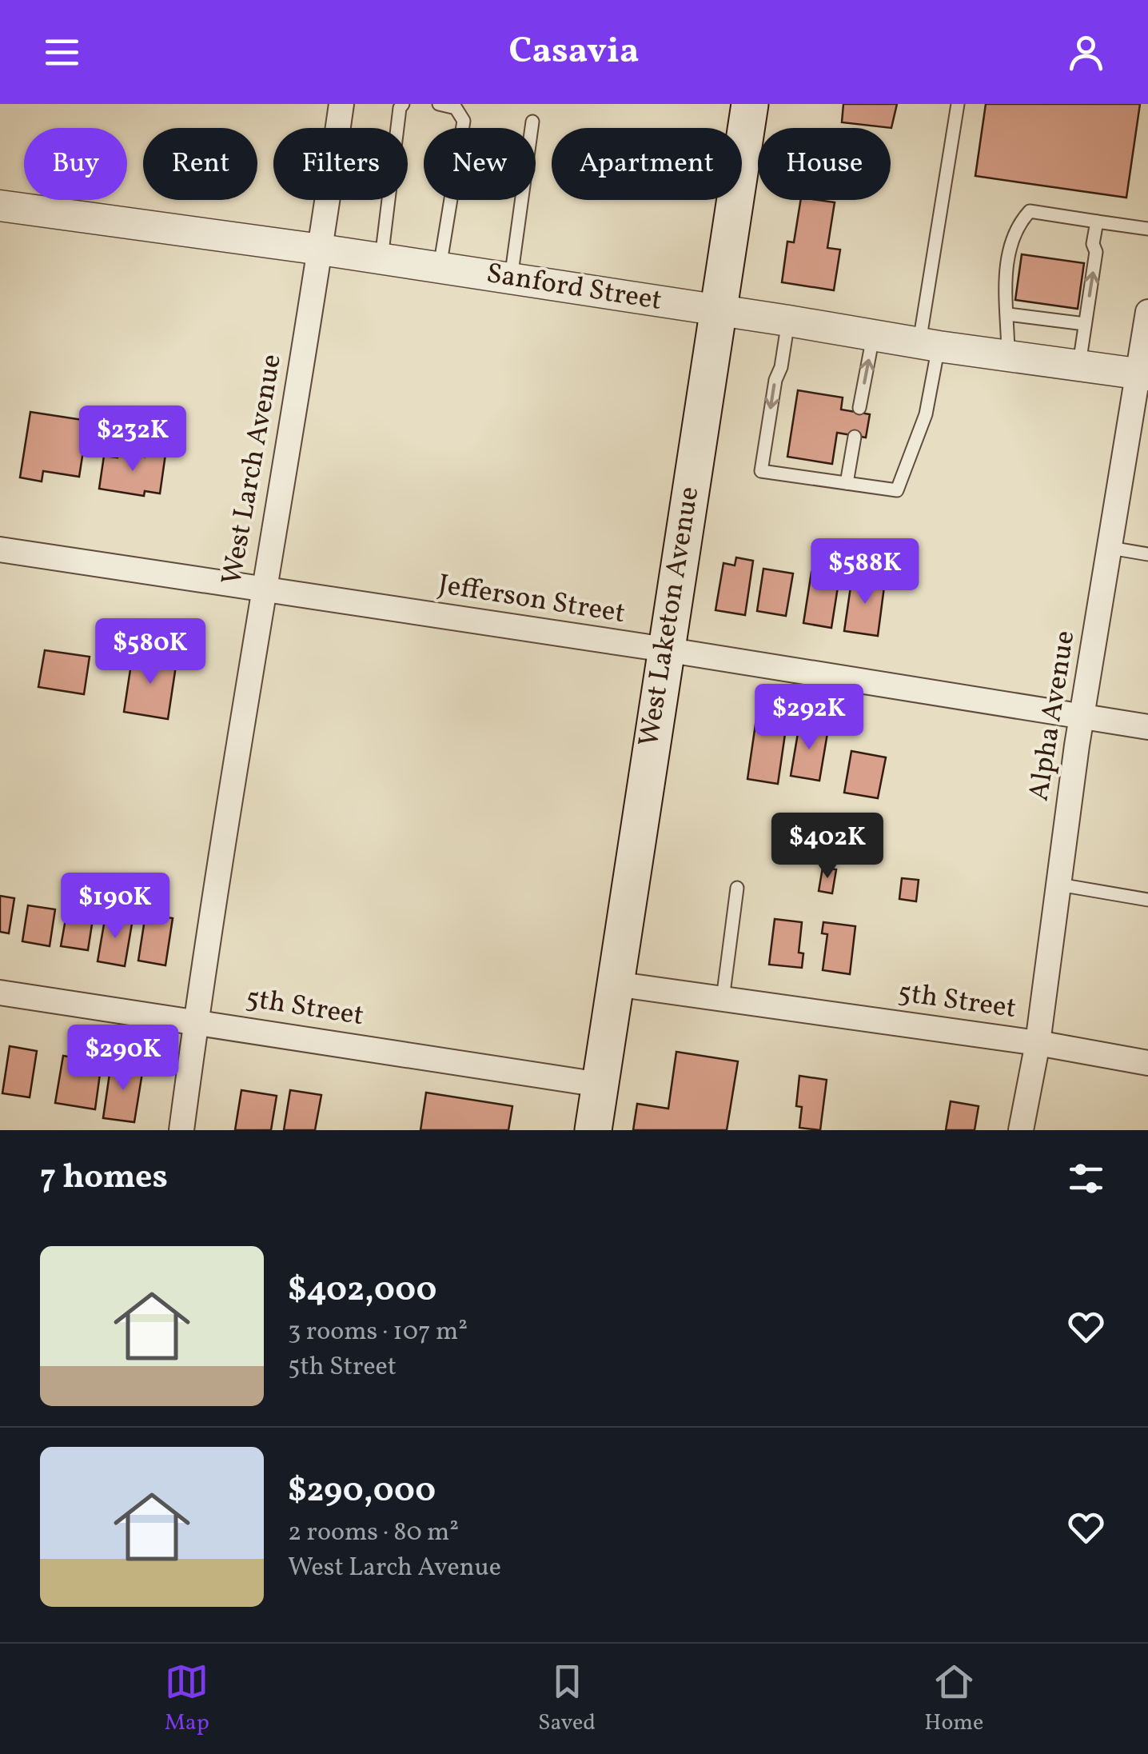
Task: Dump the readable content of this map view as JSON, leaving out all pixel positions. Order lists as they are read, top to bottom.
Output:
{
  "streets": {
    "main road": ["West Laketon Avenue"],
    "street": [
      "Sanford Street",
      "West Larch Avenue",
      "Jefferson Street",
      "Alpha Avenue",
      "5th Street"
    ]
  },
  "crossings": [
    ["Sanford Street", "West Larch Avenue"],
    ["Sanford Street", "West Laketon Avenue"],
    ["Sanford Street", "Alpha Avenue"],
    ["West Larch Avenue", "Jefferson Street"],
    ["West Larch Avenue", "5th Street"],
    ["Jefferson Street", "West Laketon Avenue"],
    ["Jefferson Street", "Alpha Avenue"],
    ["West Laketon Avenue", "5th Street"],
    ["Alpha Avenue", "5th Street"]
  ],
  "page": {
    "header": "Casavia",
    "chip": [
      "Buy",
      "Rent",
      "Filters",
      "New",
      "Apartment",
      "House"
    ],
    "price": [
      "$232K",
      "$588K",
      "$580K",
      "$292K",
      "$402K",
      "$190K",
      "$290K"
    ],
    "heading": "7 homes",
    "list": [
      {
        "name": "$402,000",
        "note": "3 rooms · 107 m² · 5th Street"
      },
      {
        "name": "$290,000",
        "note": "2 rooms · 80 m² · West Larch Avenue"
      }
    ],
    "tabs": ["Map", "Saved", "Home"]
  }
}
